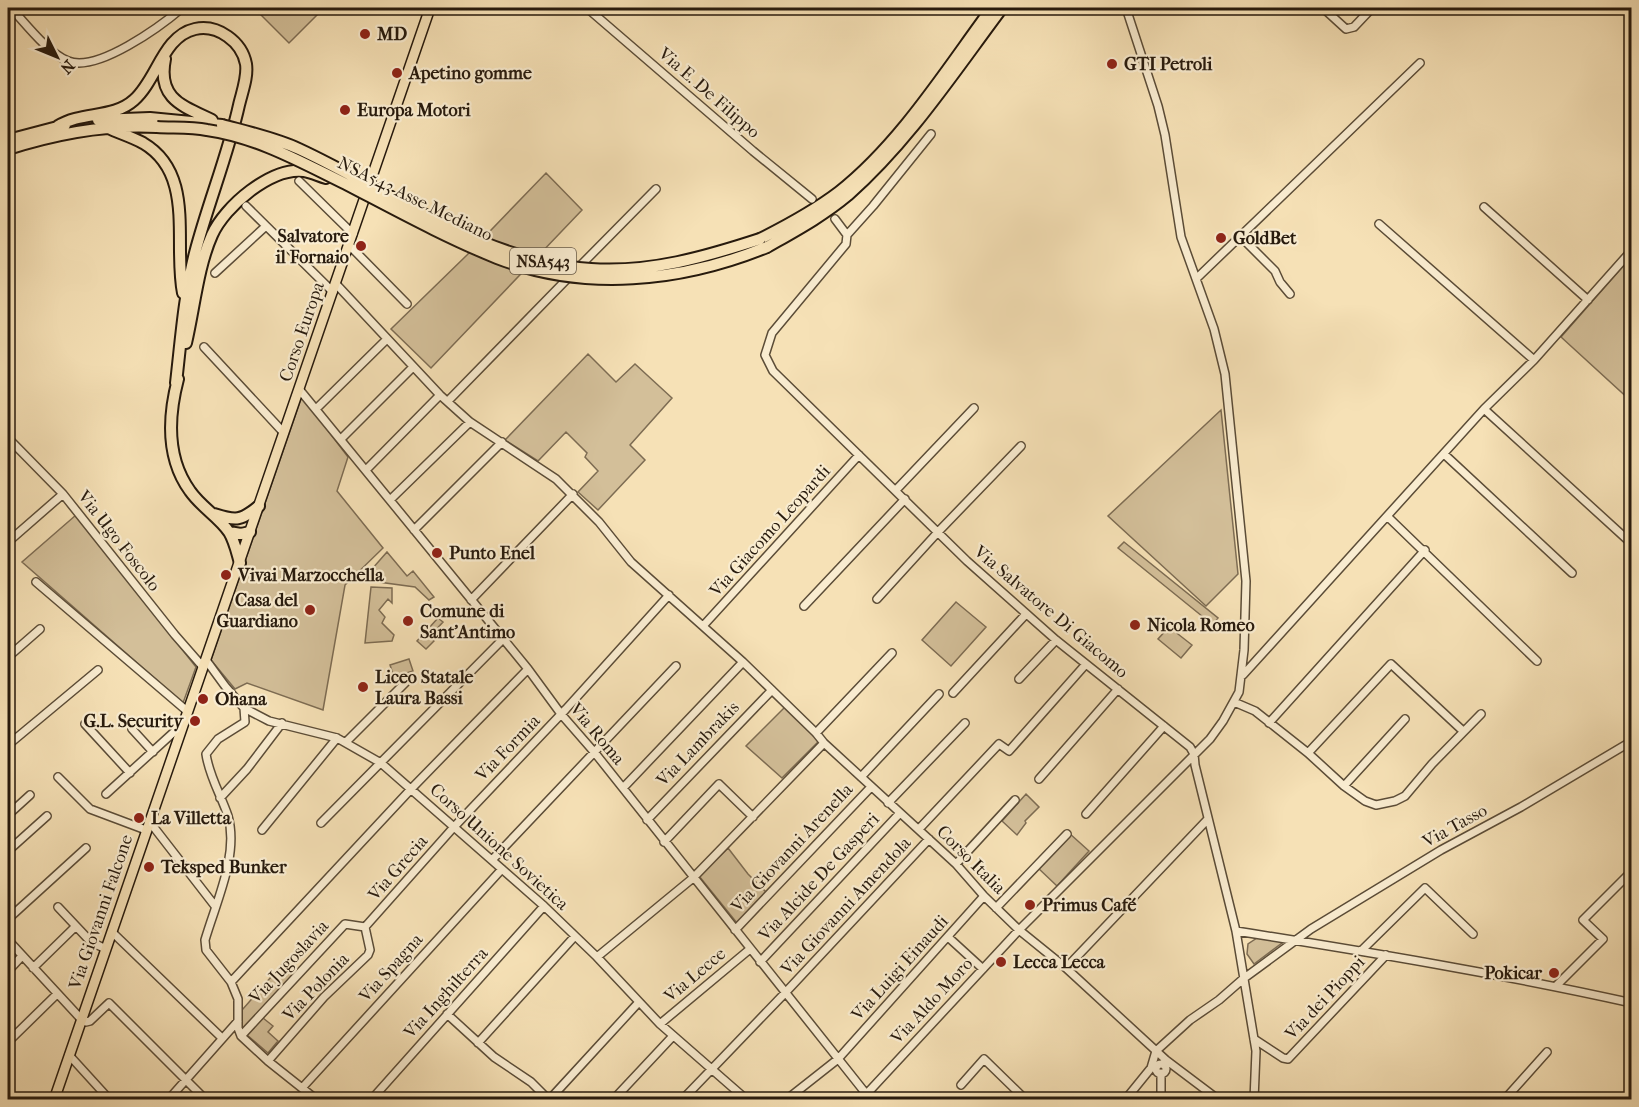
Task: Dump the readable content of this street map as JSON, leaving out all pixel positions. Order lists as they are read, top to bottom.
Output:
{
  "streets": {
    "highway": ["NSA543 Asse Mediano", "NSA543"],
    "main road": ["Corso Europa", "Via Giovanni Falcone"],
    "street": [
      "Via E. De Filippo",
      "Via Giacomo Leopardi",
      "Via Ugo Foscolo",
      "Via Salvatore Di Giacomo",
      "Via Roma",
      "Via Lambrakis",
      "Via Formia",
      "Via Tasso",
      "Corso Unione Sovietica",
      "Via Giovanni Arenella",
      "Corso Italia",
      "Via Grecia",
      "Via Alcide De Gasperi",
      "Via Giovanni Amendola",
      "Via Jugoslavia",
      "Via Spagna",
      "Via Luigi Einaudi",
      "Via Lecce",
      "Via Polonia",
      "Via Inghilterra",
      "Via dei Pioppi",
      "Via Aldo Moro"
    ]
  },
  "crossings": [
    ["Corso Europa", "Via Ugo Foscolo"],
    ["Corso Europa", "Via Roma"],
    ["Corso Europa", "Corso Unione Sovietica"],
    ["Corso Europa", "Corso Italia"],
    ["Corso Europa", "Via Giovanni Falcone"],
    ["Via Giacomo Leopardi", "Via Salvatore Di Giacomo"],
    ["Via Giacomo Leopardi", "Corso Italia"],
    ["Via Ugo Foscolo", "Corso Unione Sovietica"],
    ["Via Ugo Foscolo", "Via Giovanni Falcone"],
    ["Via Salvatore Di Giacomo", "Via Aldo Moro"],
    ["Via Roma", "Via Lambrakis"],
    ["Via Roma", "Via Formia"],
    ["Via Roma", "Via Giovanni Arenella"],
    ["Via Roma", "Via Alcide De Gasperi"],
    ["Via Roma", "Via Giovanni Amendola"],
    ["Via Roma", "Via Luigi Einaudi"],
    ["Via Roma", "Via Lecce"],
    ["Via Roma", "Via Aldo Moro"],
    ["Via Lambrakis", "Corso Italia"],
    ["Via Formia", "Corso Unione Sovietica"],
    ["Via Formia", "Corso Italia"],
    ["Via Formia", "Via Grecia"],
    ["Via Tasso", "Corso Italia"],
    ["Corso Unione Sovietica", "Via Grecia"],
    ["Corso Unione Sovietica", "Via Giovanni Amendola"],
    ["Corso Unione Sovietica", "Via Giovanni Falcone"],
    ["Corso Unione Sovietica", "Via Spagna"],
    ["Corso Unione Sovietica", "Via Lecce"],
    ["Corso Unione Sovietica", "Via Inghilterra"],
    ["Via Giovanni Arenella", "Corso Italia"],
    ["Corso Italia", "Via Alcide De Gasperi"],
    ["Corso Italia", "Via Giovanni Amendola"],
    ["Corso Italia", "Via Luigi Einaudi"],
    ["Corso Italia", "Via Aldo Moro"],
    ["Via Grecia", "Via Jugoslavia"],
    ["Via Grecia", "Via Polonia"],
    ["Via Jugoslavia", "Via Polonia"]
  ],
  "places": [
    "MD",
    "GTI Petroli",
    "Apetino gomme",
    "Europa Motori",
    "GoldBet",
    "Salvatore il Fornaio",
    "Punto Enel",
    "Vivai Marzocchella",
    "Casa del Guardiano",
    "Comune di Sant'Antimo",
    "Nicola Romeo",
    "Liceo Statale Laura Bassi",
    "Ohana",
    "G.L. Security",
    "La Villetta",
    "Teksped Bunker",
    "Primus Café",
    "Lecca Lecca",
    "Pokicar"
  ],
  "north": "bottom right"
}
